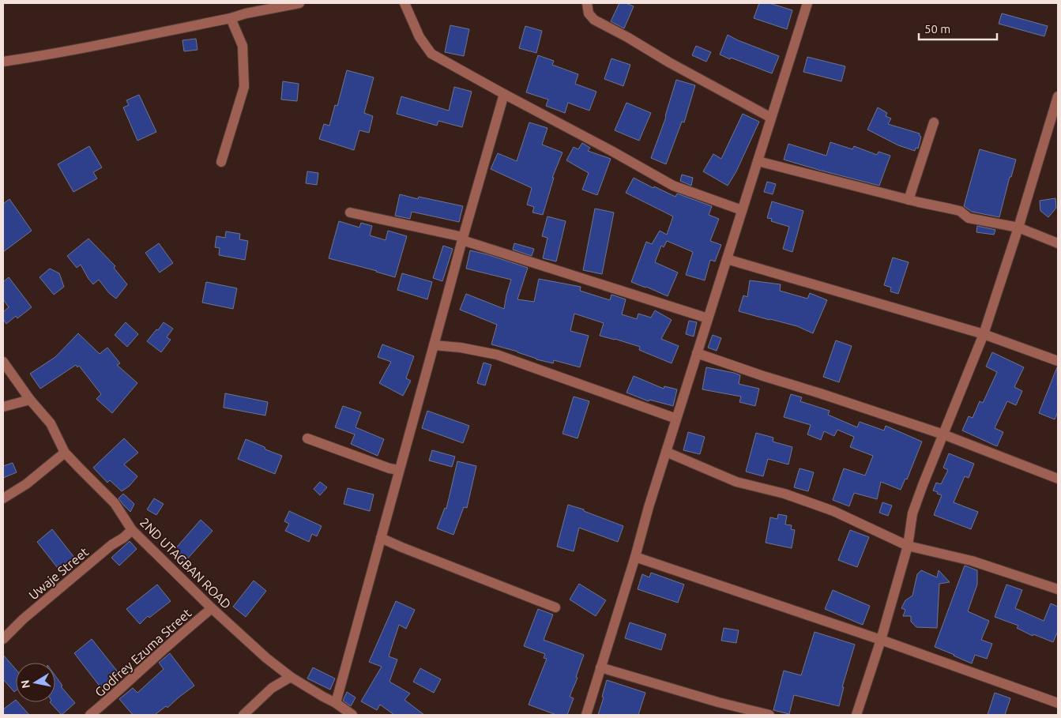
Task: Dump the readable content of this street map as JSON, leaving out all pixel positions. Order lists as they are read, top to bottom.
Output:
{
  "streets": {
    "street": ["2ND UTAGBAN ROAD", "Uwaje Street", "Godfrey Ezuma Street"]
  },
  "crossings": [
    ["2ND UTAGBAN ROAD", "Uwaje Street"],
    ["2ND UTAGBAN ROAD", "Godfrey Ezuma Street"]
  ],
  "scale_bar": "50 m",
  "north": "left"
}
